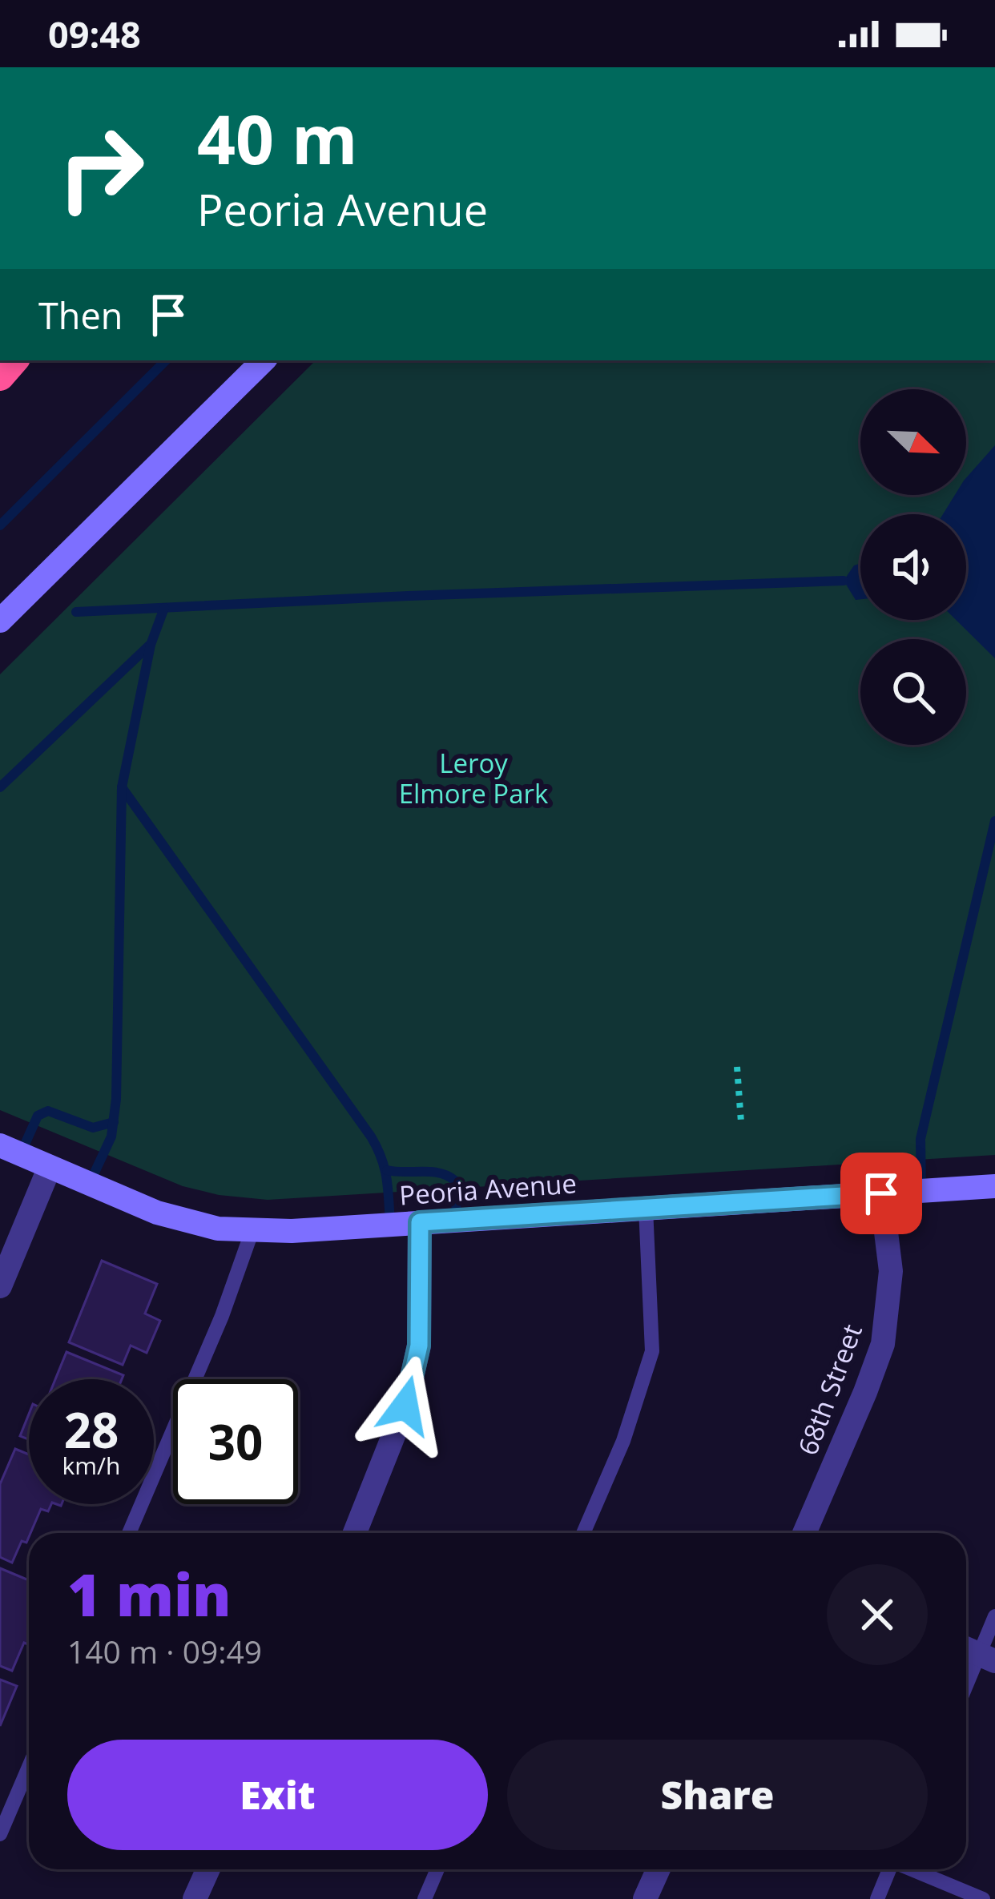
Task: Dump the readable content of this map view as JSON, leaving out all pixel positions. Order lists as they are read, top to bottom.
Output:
{
  "streets": {
    "street": ["Peoria Avenue", "68th Street"]
  },
  "crossings": [
    ["Peoria Avenue", "68th Street"]
  ],
  "parks": ["Leroy Elmore Park"],
  "north": "bottom right",
  "page": {
    "status": "09:48",
    "turn": ["40 m", "Peoria Avenue"],
    "then": "Then",
    "speed": "28 km/h",
    "limit": "30",
    "heading": ["1 min", "140 m · 09:49"],
    "buttons": ["Exit", "Share"]
  }
}
